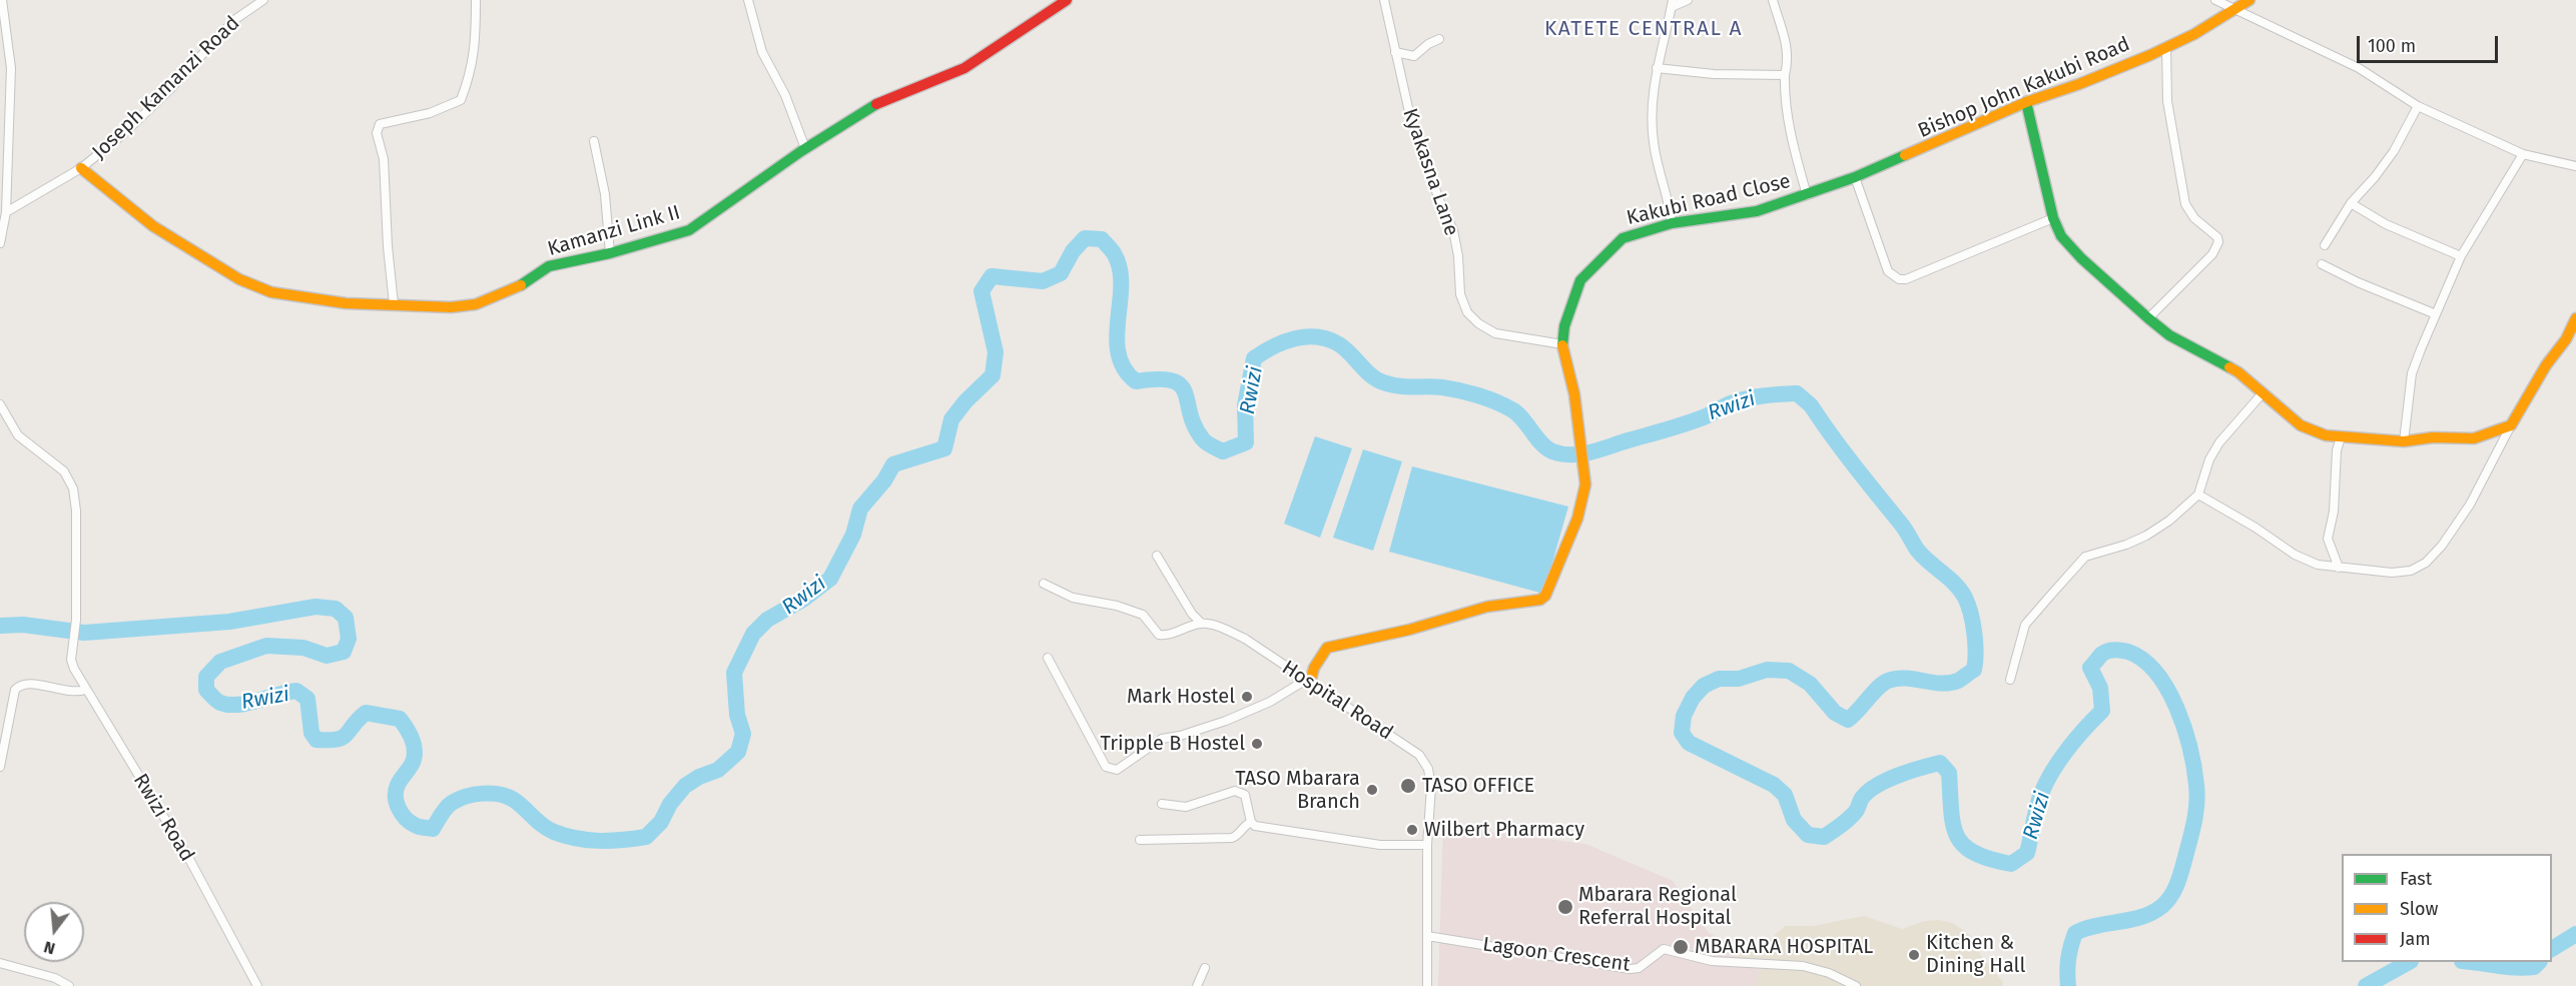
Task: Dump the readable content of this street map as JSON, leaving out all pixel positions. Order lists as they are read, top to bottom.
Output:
{
  "streets": {
    "street": [
      "Joseph Kamanzi Road",
      "Bishop John Kakubi Road",
      "Kyakasna Lane",
      "Kakubi Road Close",
      "Kamanzi Link II",
      "Hospital Road",
      "Rwizi Road",
      "Lagoon Crescent"
    ]
  },
  "crossings": [
    ["Joseph Kamanzi Road", "Kamanzi Link II"],
    ["Bishop John Kakubi Road", "Kakubi Road Close"],
    ["Kyakasna Lane", "Kakubi Road Close"],
    ["Kakubi Road Close", "Hospital Road"],
    ["Hospital Road", "Lagoon Crescent"]
  ],
  "districts": ["KATETE CENTRAL A"],
  "water": ["Rwizi"],
  "places": [
    "Mark Hostel",
    "Tripple B Hostel",
    "TASO OFFICE",
    "TASO Mbarara Branch",
    "Wilbert Pharmacy",
    "Mbarara Regional Referral Hospital",
    "MBARARA HOSPITAL",
    "Kitchen & Dining Hall"
  ],
  "legend": ["Fast", "Slow", "Jam"],
  "scale_bar": "100 m",
  "north": "bottom"
}
